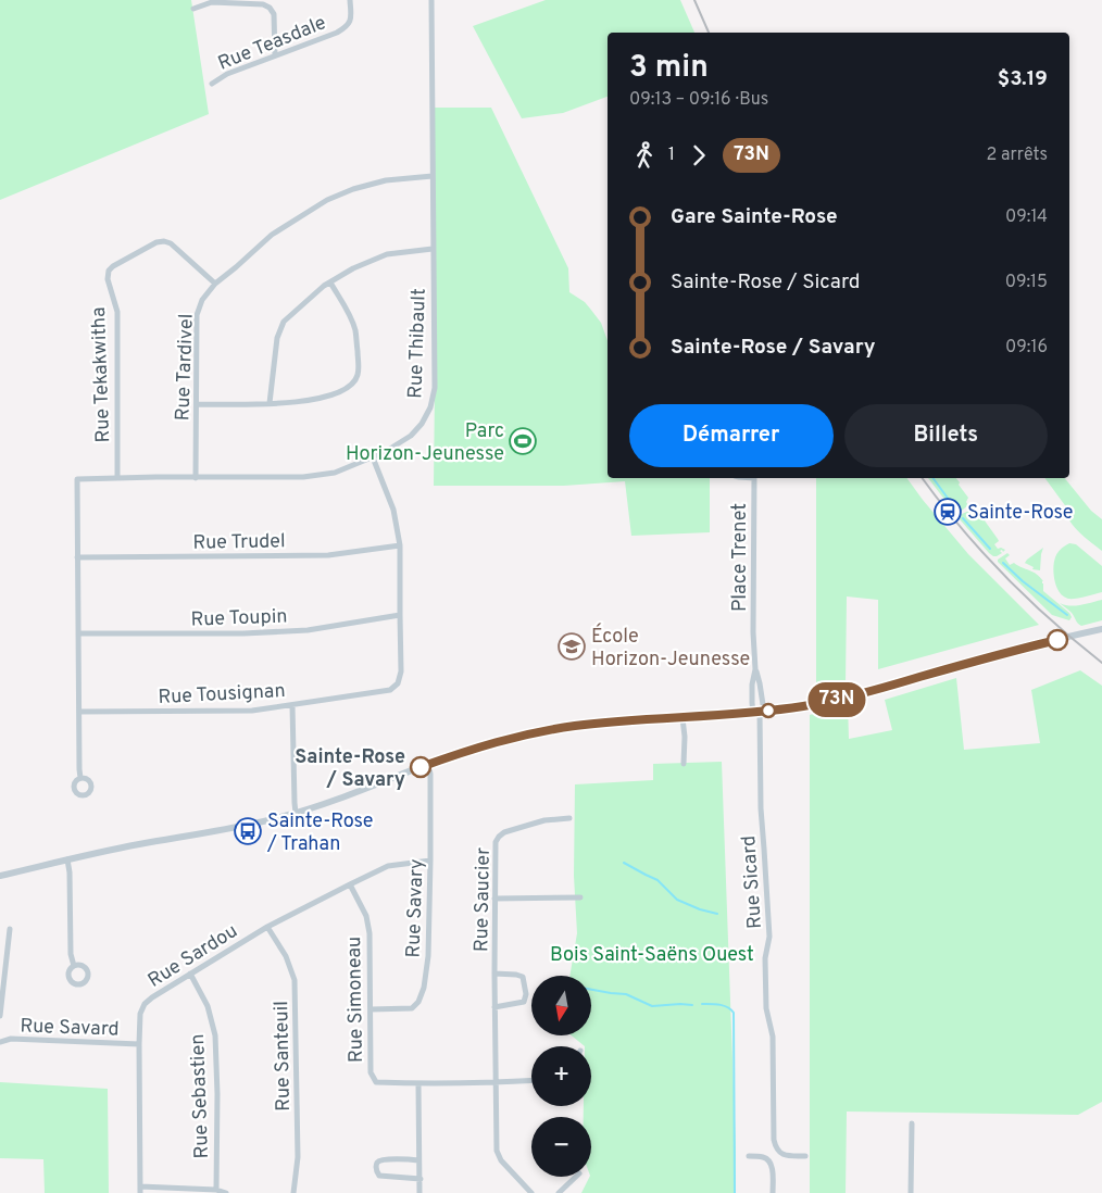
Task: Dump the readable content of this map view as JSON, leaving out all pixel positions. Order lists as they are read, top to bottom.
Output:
{
  "streets": {
    "street": [
      "Rue Teasdale",
      "Rue Thibault",
      "Rue Tardivel",
      "Rue Tekakwitha",
      "Rue Trudel",
      "Place Trenet",
      "Rue Toupin",
      "Rue Tousignan",
      "Rue Sicard",
      "Rue Saucier",
      "Rue Savary",
      "Rue Sardou",
      "Rue Simoneau",
      "Rue Savard",
      "Rue Santeuil",
      "Rue Sebastien"
    ]
  },
  "crossings": [
    ["Rue Thibault", "Rue Tardivel"],
    ["Rue Thibault", "Rue Tekakwitha"],
    ["Rue Thibault", "Rue Trudel"],
    ["Rue Thibault", "Rue Tousignan"],
    ["Rue Tardivel", "Rue Tekakwitha"],
    ["Rue Trudel", "Rue Tousignan"],
    ["Place Trenet", "Rue Sicard"],
    ["Rue Toupin", "Rue Tousignan"],
    ["Rue Saucier", "Rue Simoneau"],
    ["Rue Savary", "Rue Sardou"],
    ["Rue Savary", "Rue Simoneau"],
    ["Rue Sardou", "Rue Simoneau"],
    ["Rue Sardou", "Rue Savard"],
    ["Rue Sardou", "Rue Santeuil"],
    ["Rue Sardou", "Rue Sebastien"]
  ],
  "parks": ["Bois Saint-Saëns Ouest"],
  "places": {
    "sports": ["Parc Horizon-Jeunesse"],
    "station": ["Sainte-Rose"],
    "school or university": ["École Horizon-Jeunesse"],
    "other": ["Sainte-Rose / Savary"],
    "bus stop": ["Sainte-Rose / Trahan"]
  },
  "lines": ["bus line 73N"],
  "north": "bottom",
  "page": {
    "on_map": "73N",
    "heading": ["3 min", "09:13 – 09:16 · Bus", "$3.19"],
    "legs": ["1", "73N", "2 arrêts"],
    "list": [
      {
        "name": "Gare Sainte-Rose",
        "value": "09:14"
      },
      {
        "name": "Sainte-Rose / Sicard",
        "value": "09:15"
      },
      {
        "name": "Sainte-Rose / Savary",
        "value": "09:16"
      }
    ],
    "buttons": ["Démarrer", "Billets"],
    "map_buttons": ["+", "−"]
  }
}
